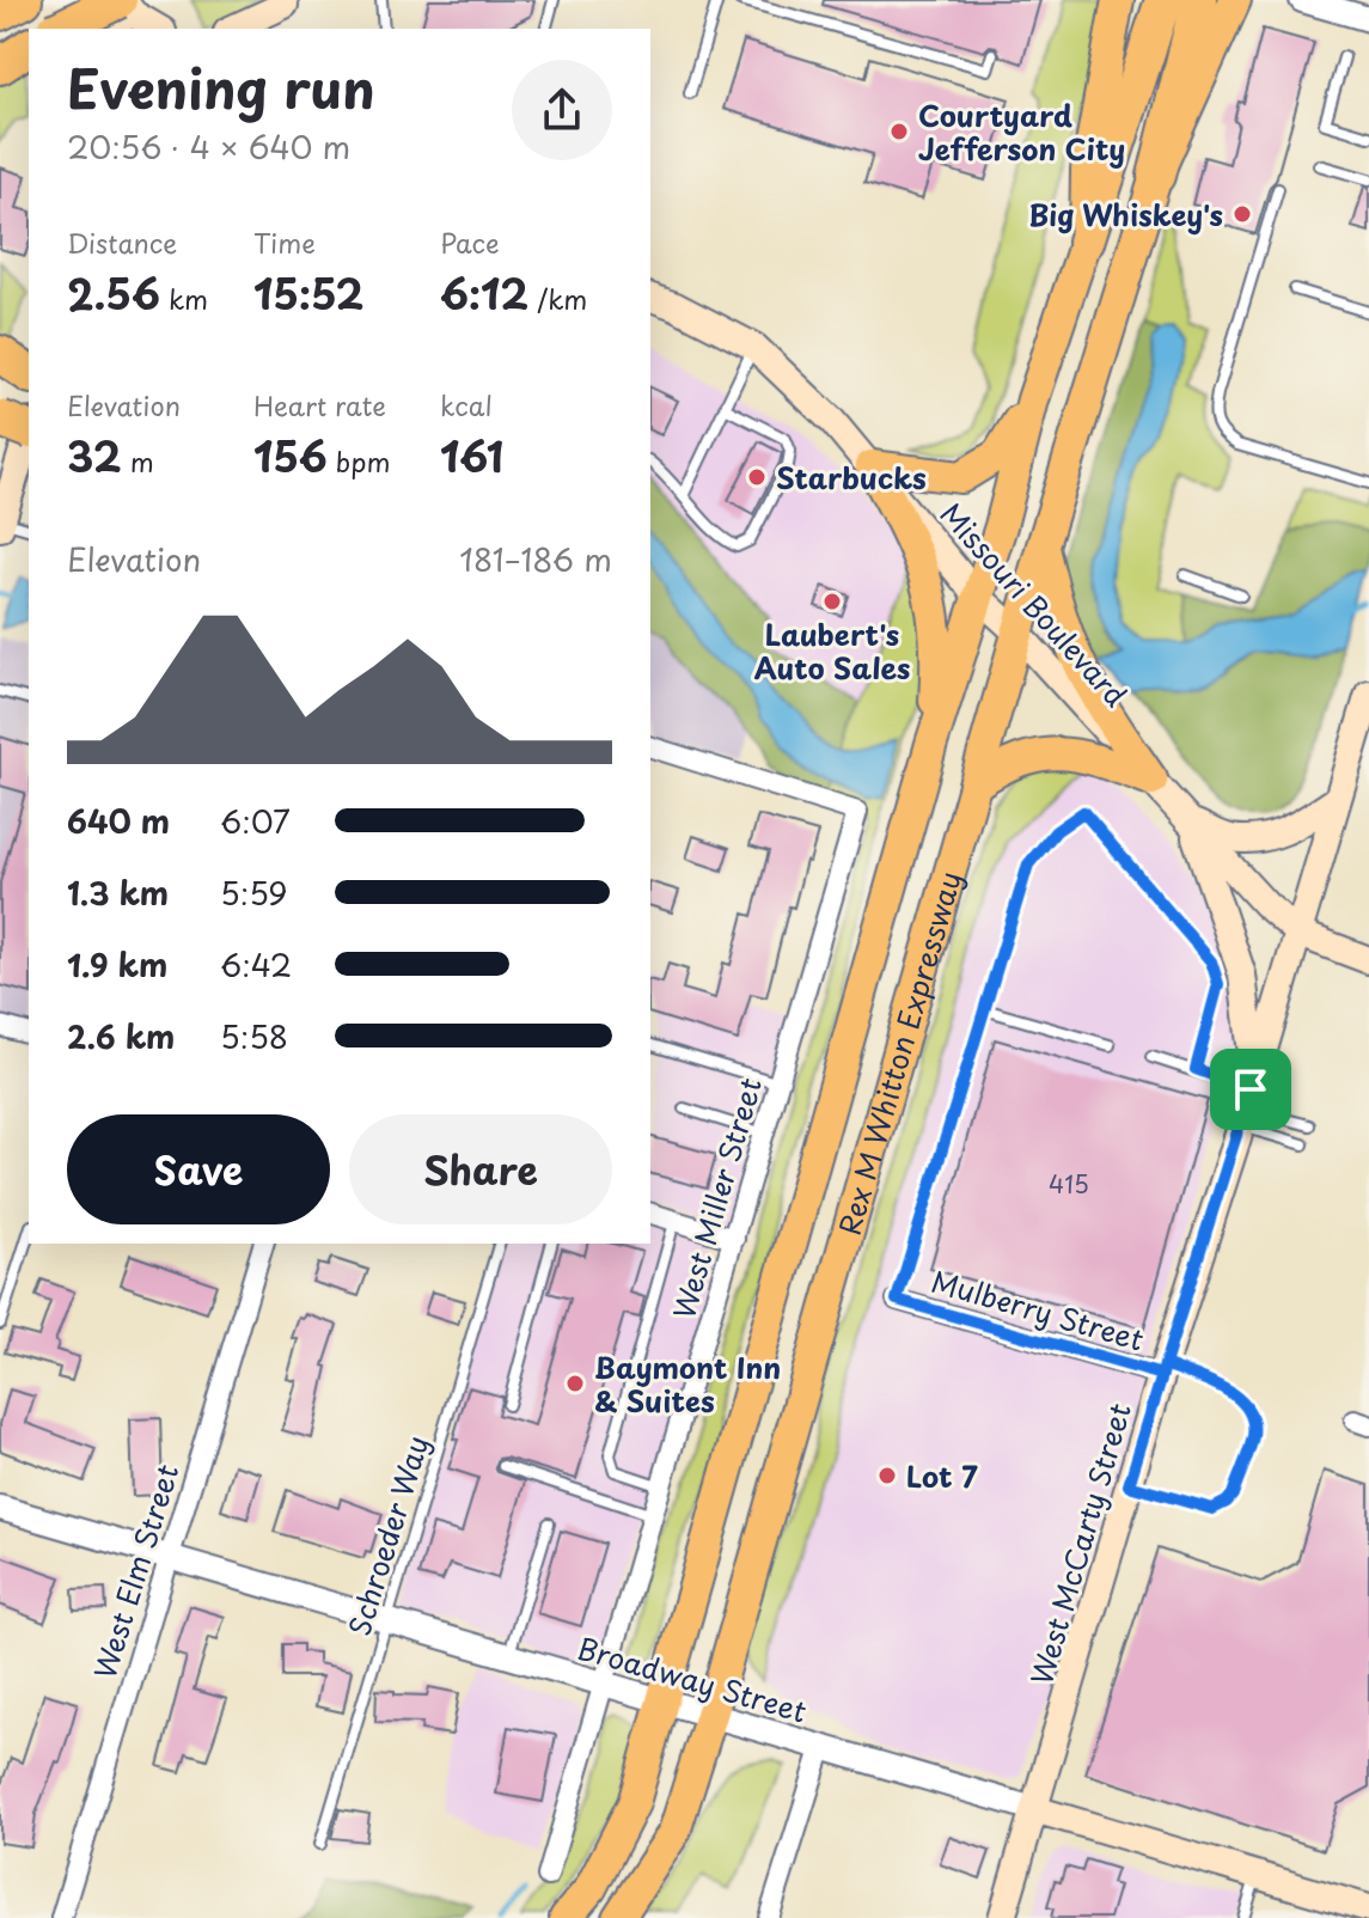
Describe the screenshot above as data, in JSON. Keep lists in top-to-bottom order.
{
  "streets": {
    "highway": ["Rex M Whitton Expressway"],
    "main road": ["Missouri Boulevard", "West McCarty Street", "Broadway Street"],
    "street": ["West Miller Street", "Mulberry Street", "West Elm Street"],
    "lane": ["Schroeder Way"]
  },
  "crossings": [
    ["Missouri Boulevard", "Rex M Whitton Expressway"],
    ["Missouri Boulevard", "West McCarty Street"],
    ["Rex M Whitton Expressway", "Broadway Street"],
    ["West Miller Street", "Broadway Street"],
    ["Mulberry Street", "West McCarty Street"],
    ["Schroeder Way", "Broadway Street"],
    ["West McCarty Street", "Broadway Street"],
    ["West Elm Street", "Broadway Street"]
  ],
  "places": [
    "Courtyard Jefferson City",
    "Big Whiskey's",
    "Starbucks",
    "Laubert's Auto Sales",
    "Baymont Inn & Suites",
    "Lot 7"
  ],
  "house_numbers": ["415"],
  "page": {
    "heading": ["Evening run", "20:56 · 4 × 640 m"],
    "stats": [
      ["Distance", "2.56 km"],
      ["Time", "15:52"],
      ["Pace", "6:12 /km"],
      ["Elevation", "32 m"],
      ["Heart rate", "156 bpm"],
      ["kcal", "161"]
    ],
    "chart": ["Elevation", "181–186 m"],
    "list": [
      {
        "name": "640 m",
        "note": "6:07"
      },
      {
        "name": "1.3 km",
        "note": "5:59"
      },
      {
        "name": "1.9 km",
        "note": "6:42"
      },
      {
        "name": "2.6 km",
        "note": "5:58"
      }
    ],
    "buttons": ["Save", "Share"]
  }
}
